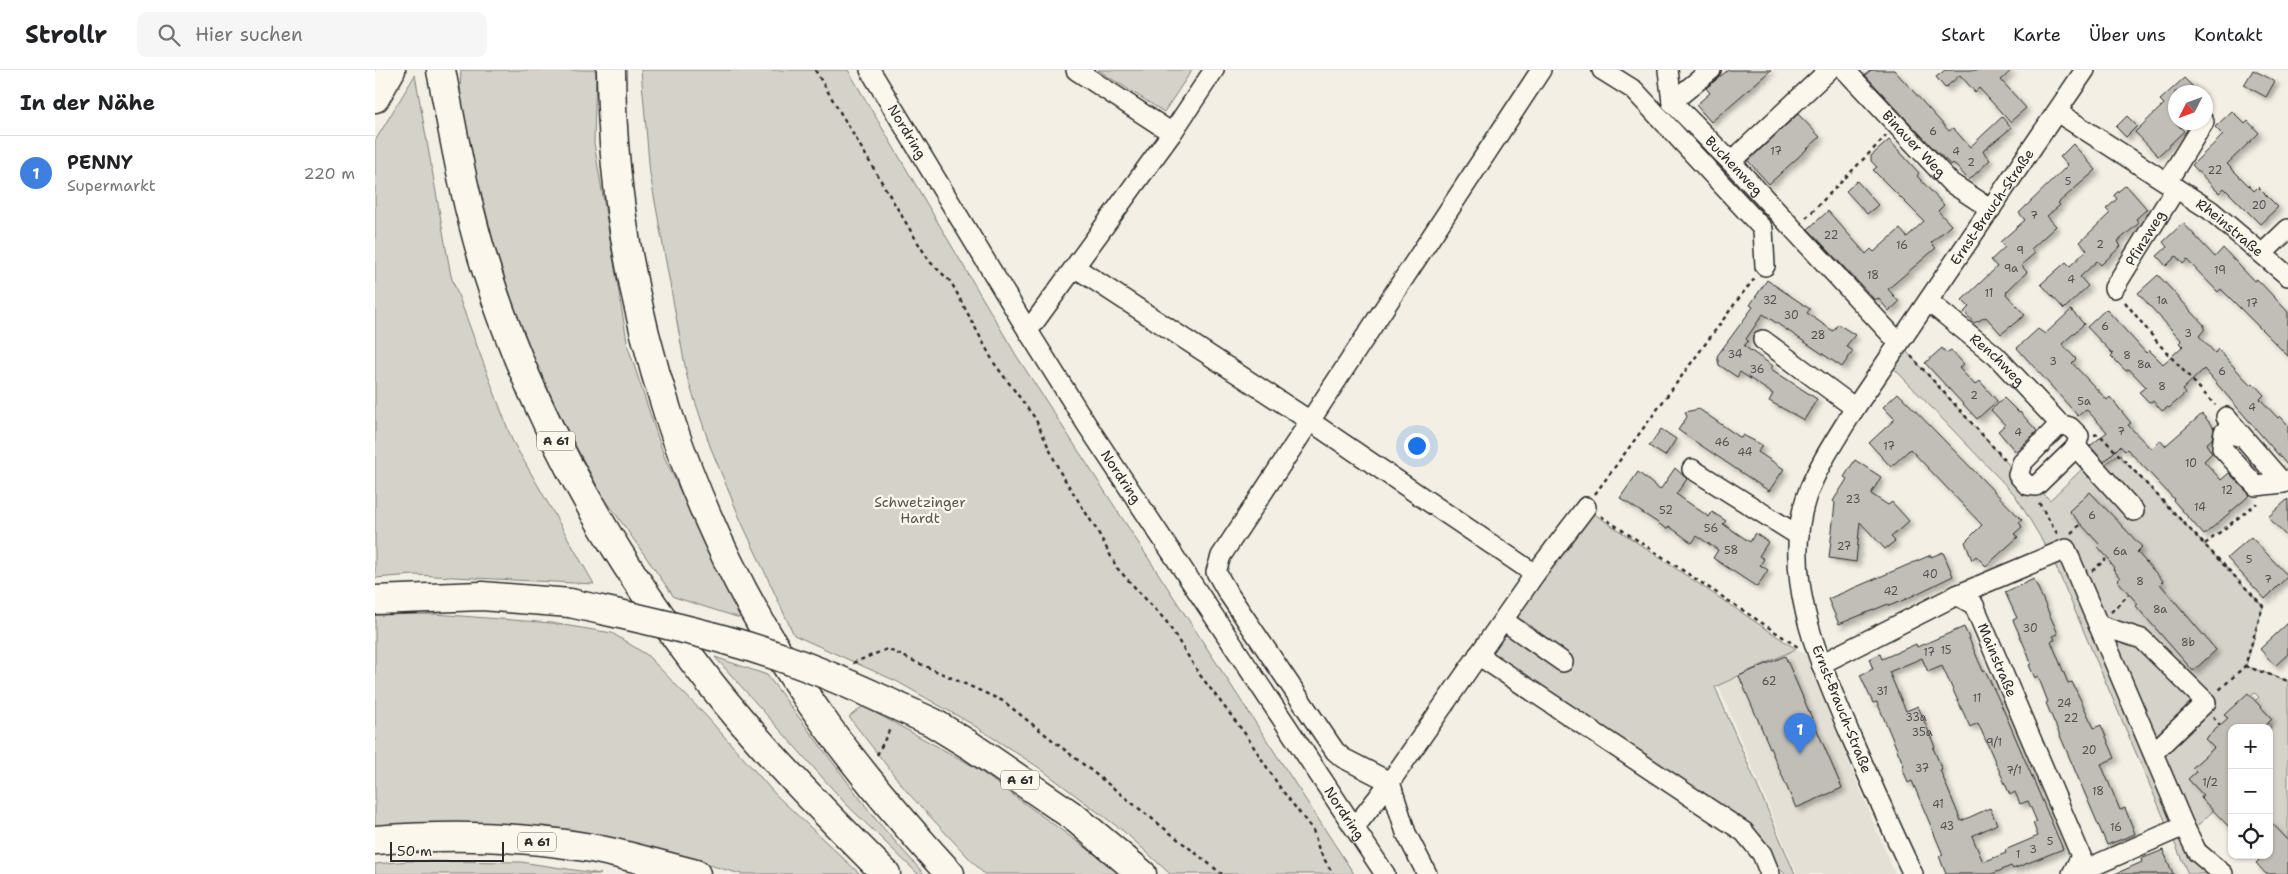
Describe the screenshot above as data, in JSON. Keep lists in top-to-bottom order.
{
  "streets": {
    "highway": ["A 61"],
    "street": [
      "Nordring",
      "Binauer Weg",
      "Buchenweg",
      "Ernst-Brauch-Straße",
      "Rheinstraße",
      "Pfinzweg",
      "Renchweg",
      "Mainstraße"
    ]
  },
  "crossings": [
    ["Binauer Weg", "Ernst-Brauch-Straße"],
    ["Ernst-Brauch-Straße", "Rheinstraße"],
    ["Ernst-Brauch-Straße", "Renchweg"],
    ["Rheinstraße", "Pfinzweg"]
  ],
  "parks": ["Schwetzinger Hardt"],
  "house_numbers": [
    "6",
    "17",
    "4",
    "2",
    "22",
    "5",
    "20",
    "7",
    "22",
    "2",
    "16",
    "9",
    "9a",
    "19",
    "18",
    "4",
    "11",
    "32",
    "1a",
    "17",
    "30",
    "6",
    "3",
    "28",
    "34",
    "8",
    "3",
    "8a",
    "36",
    "6",
    "8",
    "2",
    "5a",
    "4",
    "7",
    "4",
    "46",
    "17",
    "44",
    "10",
    "12",
    "23",
    "14",
    "52",
    "6",
    "56",
    "27",
    "58",
    "6a",
    "5",
    "40",
    "7",
    "8",
    "42",
    "8a",
    "30",
    "8b",
    "15",
    "17",
    "62",
    "31",
    "11",
    "24",
    "33a",
    "22",
    "35a",
    "9/1",
    "20",
    "37",
    "7/1",
    "1/2",
    "18",
    "41",
    "43",
    "16",
    "5",
    "3",
    "1"
  ],
  "scale_bar": "50 m",
  "north": "bottom left",
  "page": {
    "header": "Strollr",
    "search": "Hier suchen",
    "nav": [
      "Start",
      "Karte",
      "Über uns",
      "Kontakt"
    ],
    "heading": "In der Nähe",
    "list": [
      {
        "mark": "1",
        "name": "PENNY",
        "note": "Supermarkt",
        "value": "220 m"
      }
    ],
    "pins": "1",
    "map_buttons": ["+", "−"],
    "scale": "50 m"
  }
}
